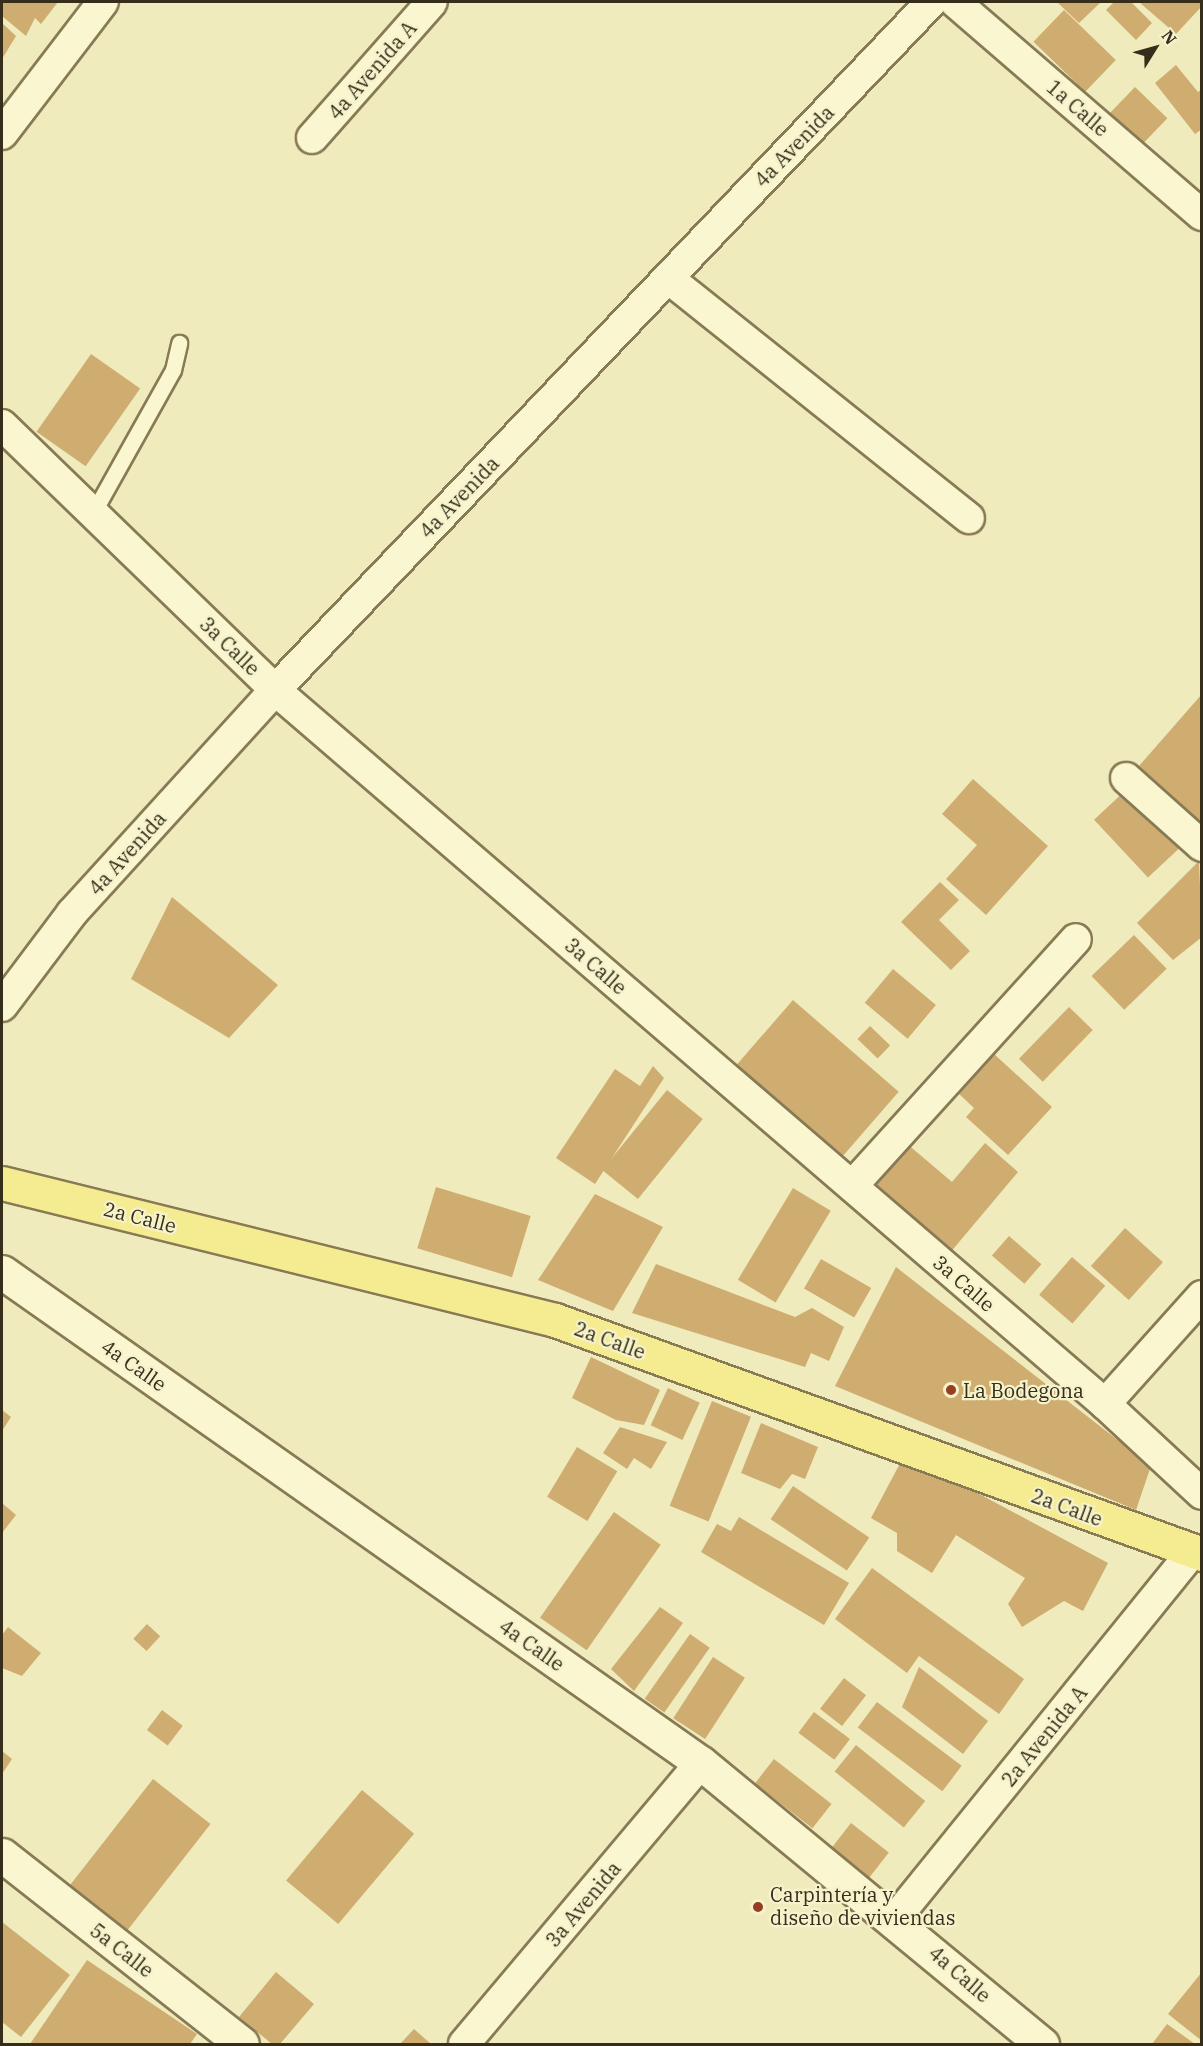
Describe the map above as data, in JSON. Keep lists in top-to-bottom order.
{
  "streets": {
    "main road": ["2a Calle"],
    "street": [
      "4a Avenida A",
      "1a Calle",
      "4a Avenida",
      "3a Calle",
      "4a Calle",
      "2a Avenida A",
      "3a Avenida",
      "5a Calle"
    ]
  },
  "crossings": [
    ["4a Avenida", "3a Calle"],
    ["2a Calle", "2a Avenida A"],
    ["4a Calle", "2a Avenida A"],
    ["4a Calle", "3a Avenida"]
  ],
  "places": ["La Bodegona", "Carpintería y diseño de viviendas"],
  "north": "top right"
}
